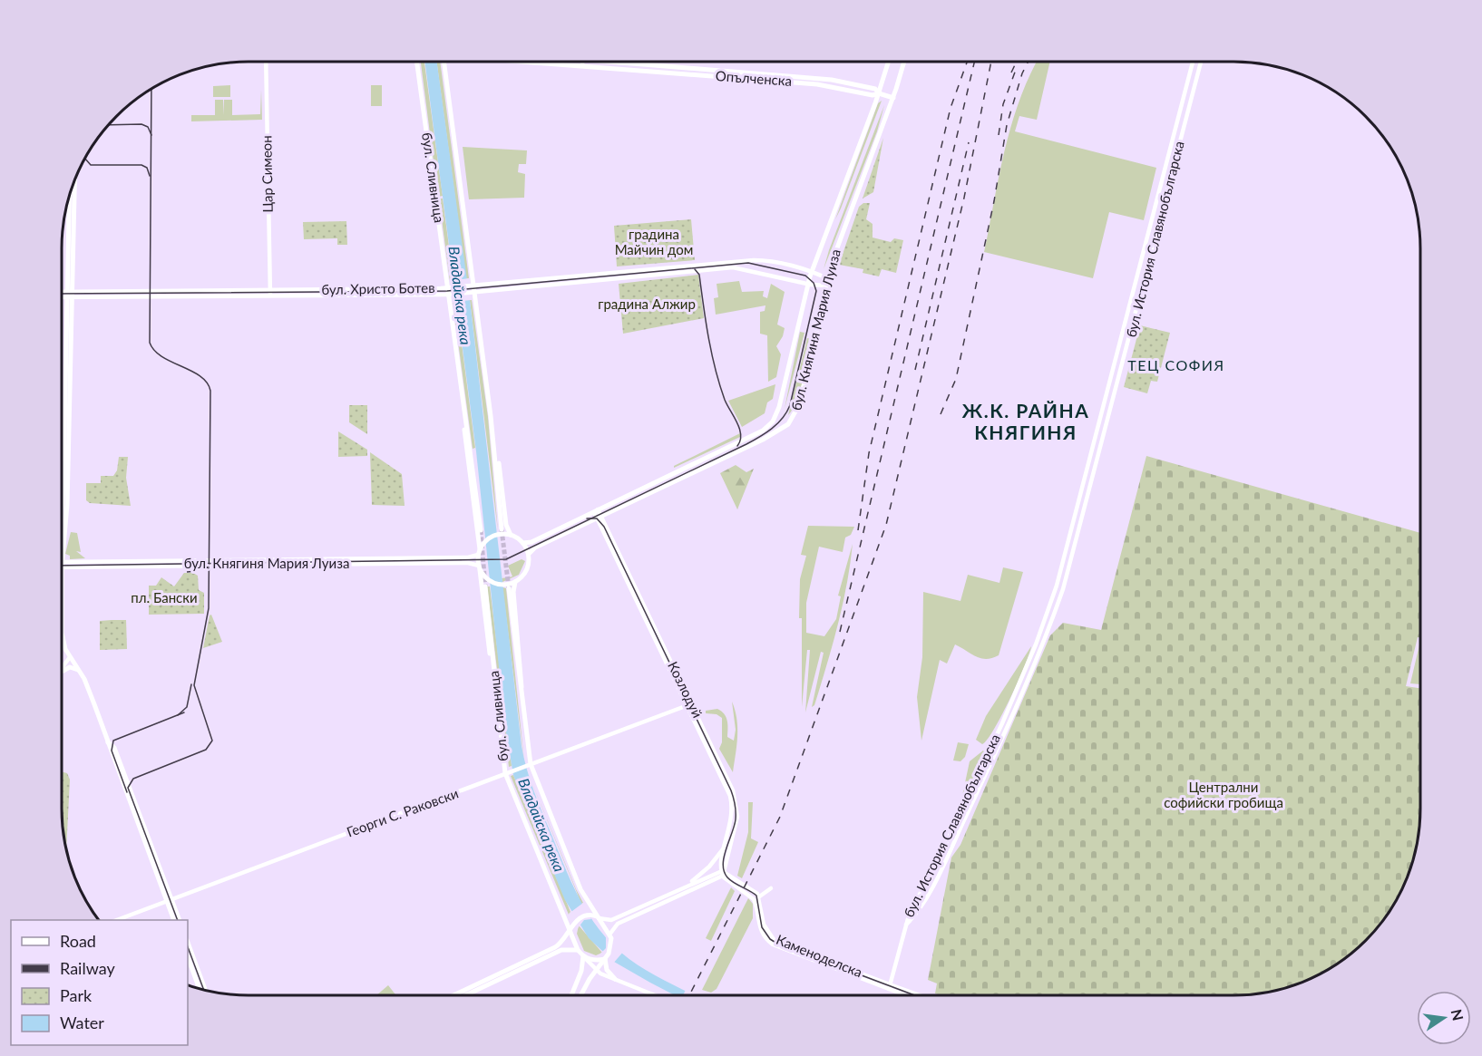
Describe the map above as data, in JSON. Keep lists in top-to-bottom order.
{
  "streets": {
    "main road": [
      "Опълченска",
      "Цар Симеон",
      "бул. Сливница",
      "бул. История Славянобългарска",
      "бул. Христо Ботев",
      "бул. Княгиня Мария Луиза",
      "Козлодуй",
      "Георги С. Раковски",
      "Каменоделска"
    ]
  },
  "crossings": [
    ["Опълченска", "бул. Княгиня Мария Луиза"],
    ["Цар Симеон", "бул. Христо Ботев"],
    ["бул. Сливница", "бул. Христо Ботев"],
    ["бул. Сливница", "бул. Княгиня Мария Луиза"],
    ["бул. Сливница", "Георги С. Раковски"],
    ["бул. Христо Ботев", "бул. Княгиня Мария Луиза"],
    ["бул. Княгиня Мария Луиза", "Козлодуй"],
    ["Козлодуй", "Георги С. Раковски"]
  ],
  "districts": ["ТЕЦ СОФИЯ", "Ж.К. РАЙНА КНЯГИНЯ"],
  "water": ["Владайска река"],
  "parks": [
    "градина Майчин дом",
    "градина Алжир",
    "пл. Бански",
    "Централни софийски гробища"
  ],
  "legend": [
    "Road",
    "Railway",
    "Park",
    "Water"
  ],
  "north": "right"
}
